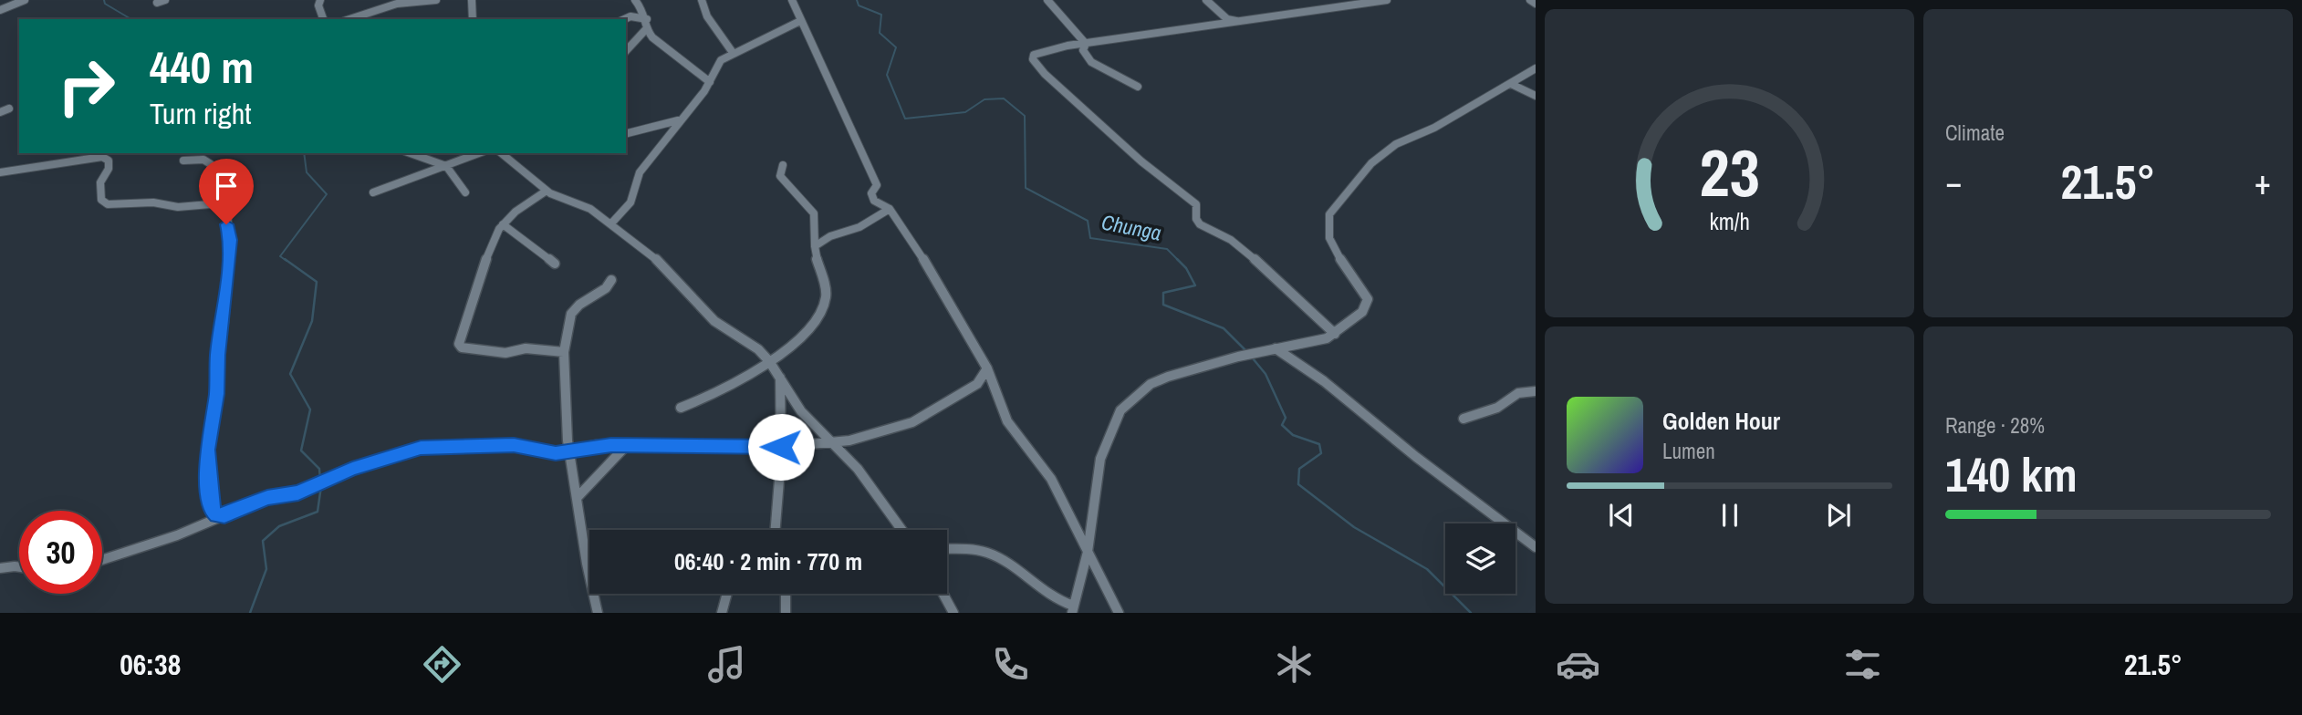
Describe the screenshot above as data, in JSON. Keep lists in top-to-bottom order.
{
  "water": ["Chunga"],
  "page": {
    "tile": [
      "Climate",
      ["Range · 28%", "140 km"]
    ],
    "turn": ["440 m", "Turn right"],
    "heat": ["−", "21.5°", "+"],
    "song": ["Golden Hour", "Lumen"],
    "limit": "30",
    "trip": "06:40 · 2 min · 770 m",
    "tabs": ["06:38", "21.5°"],
    "gauge": ["23", "km/h"]
  }
}
